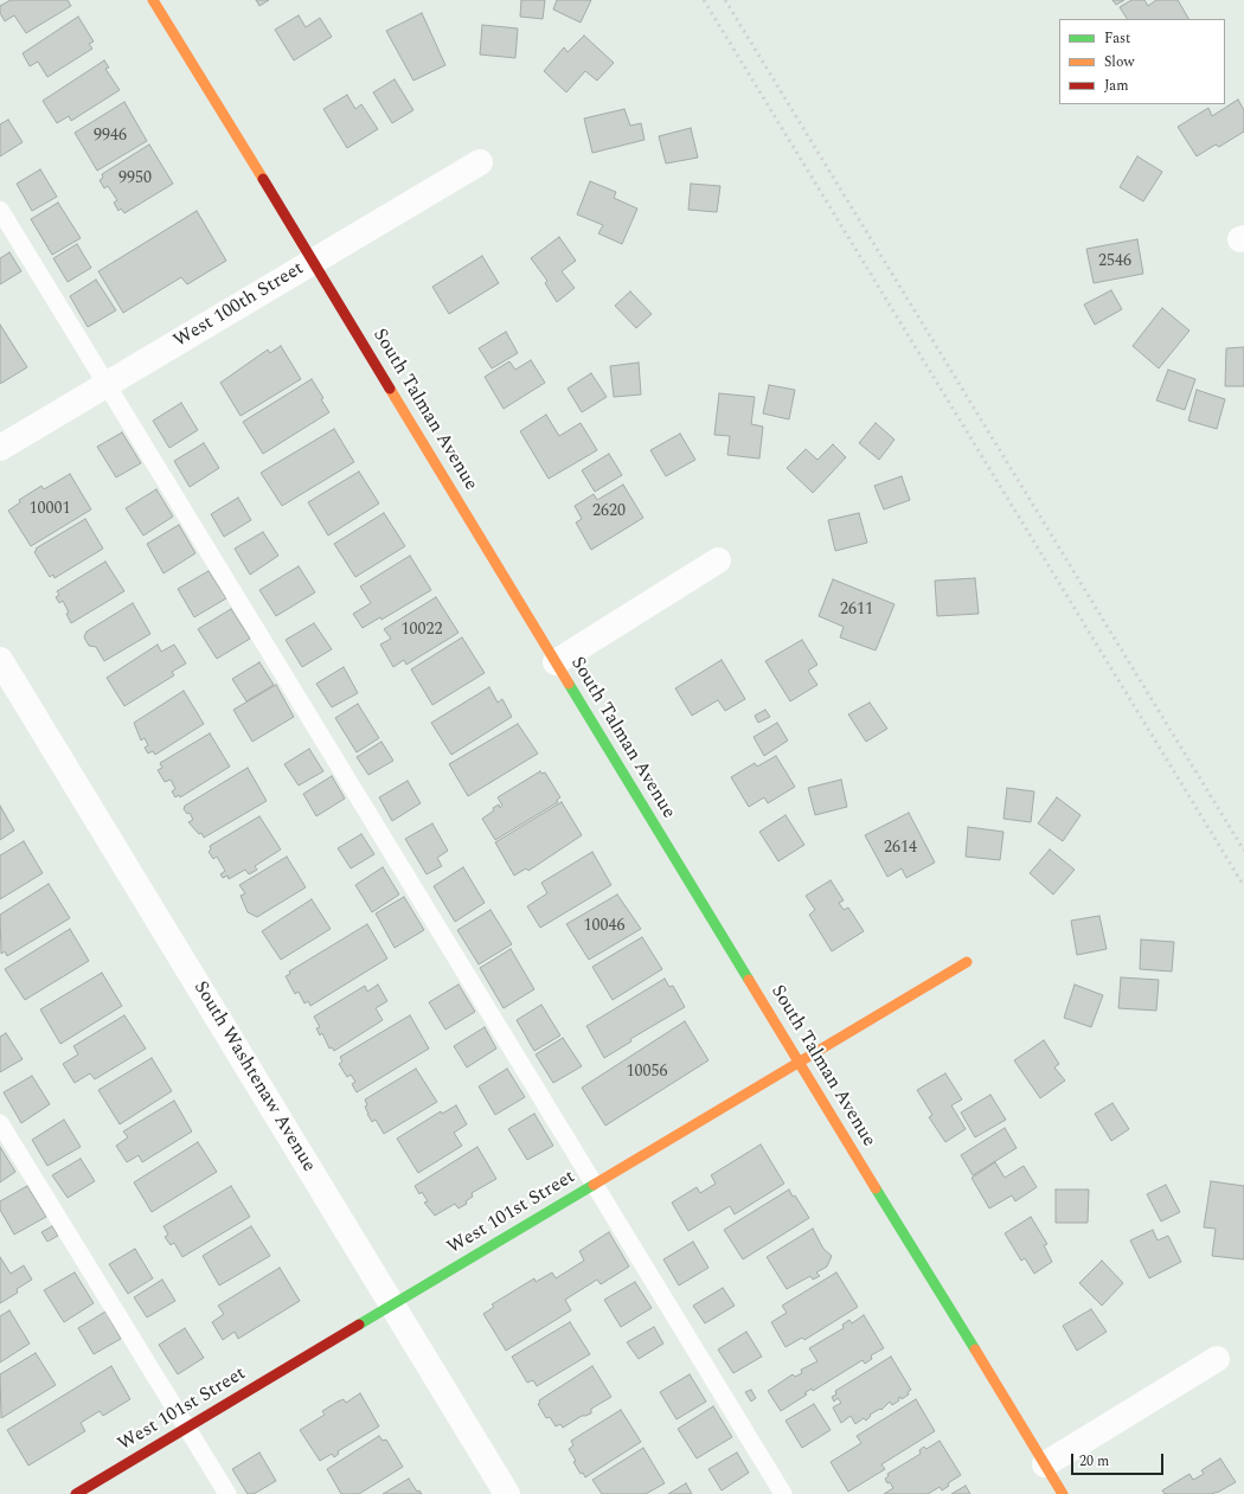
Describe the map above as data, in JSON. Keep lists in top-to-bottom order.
{
  "streets": {
    "street": [
      "West 100th Street",
      "South Talman Avenue",
      "South Washtenaw Avenue",
      "West 101st Street"
    ]
  },
  "crossings": [
    ["West 100th Street", "South Talman Avenue"],
    ["South Talman Avenue", "West 101st Street"],
    ["South Washtenaw Avenue", "West 101st Street"]
  ],
  "house_numbers": [
    "9946",
    "9950",
    "2546",
    "10001",
    "2620",
    "2611",
    "10022",
    "2614",
    "10046",
    "10056"
  ],
  "legend": ["Fast", "Slow", "Jam"],
  "scale_bar": "20 m"
}
